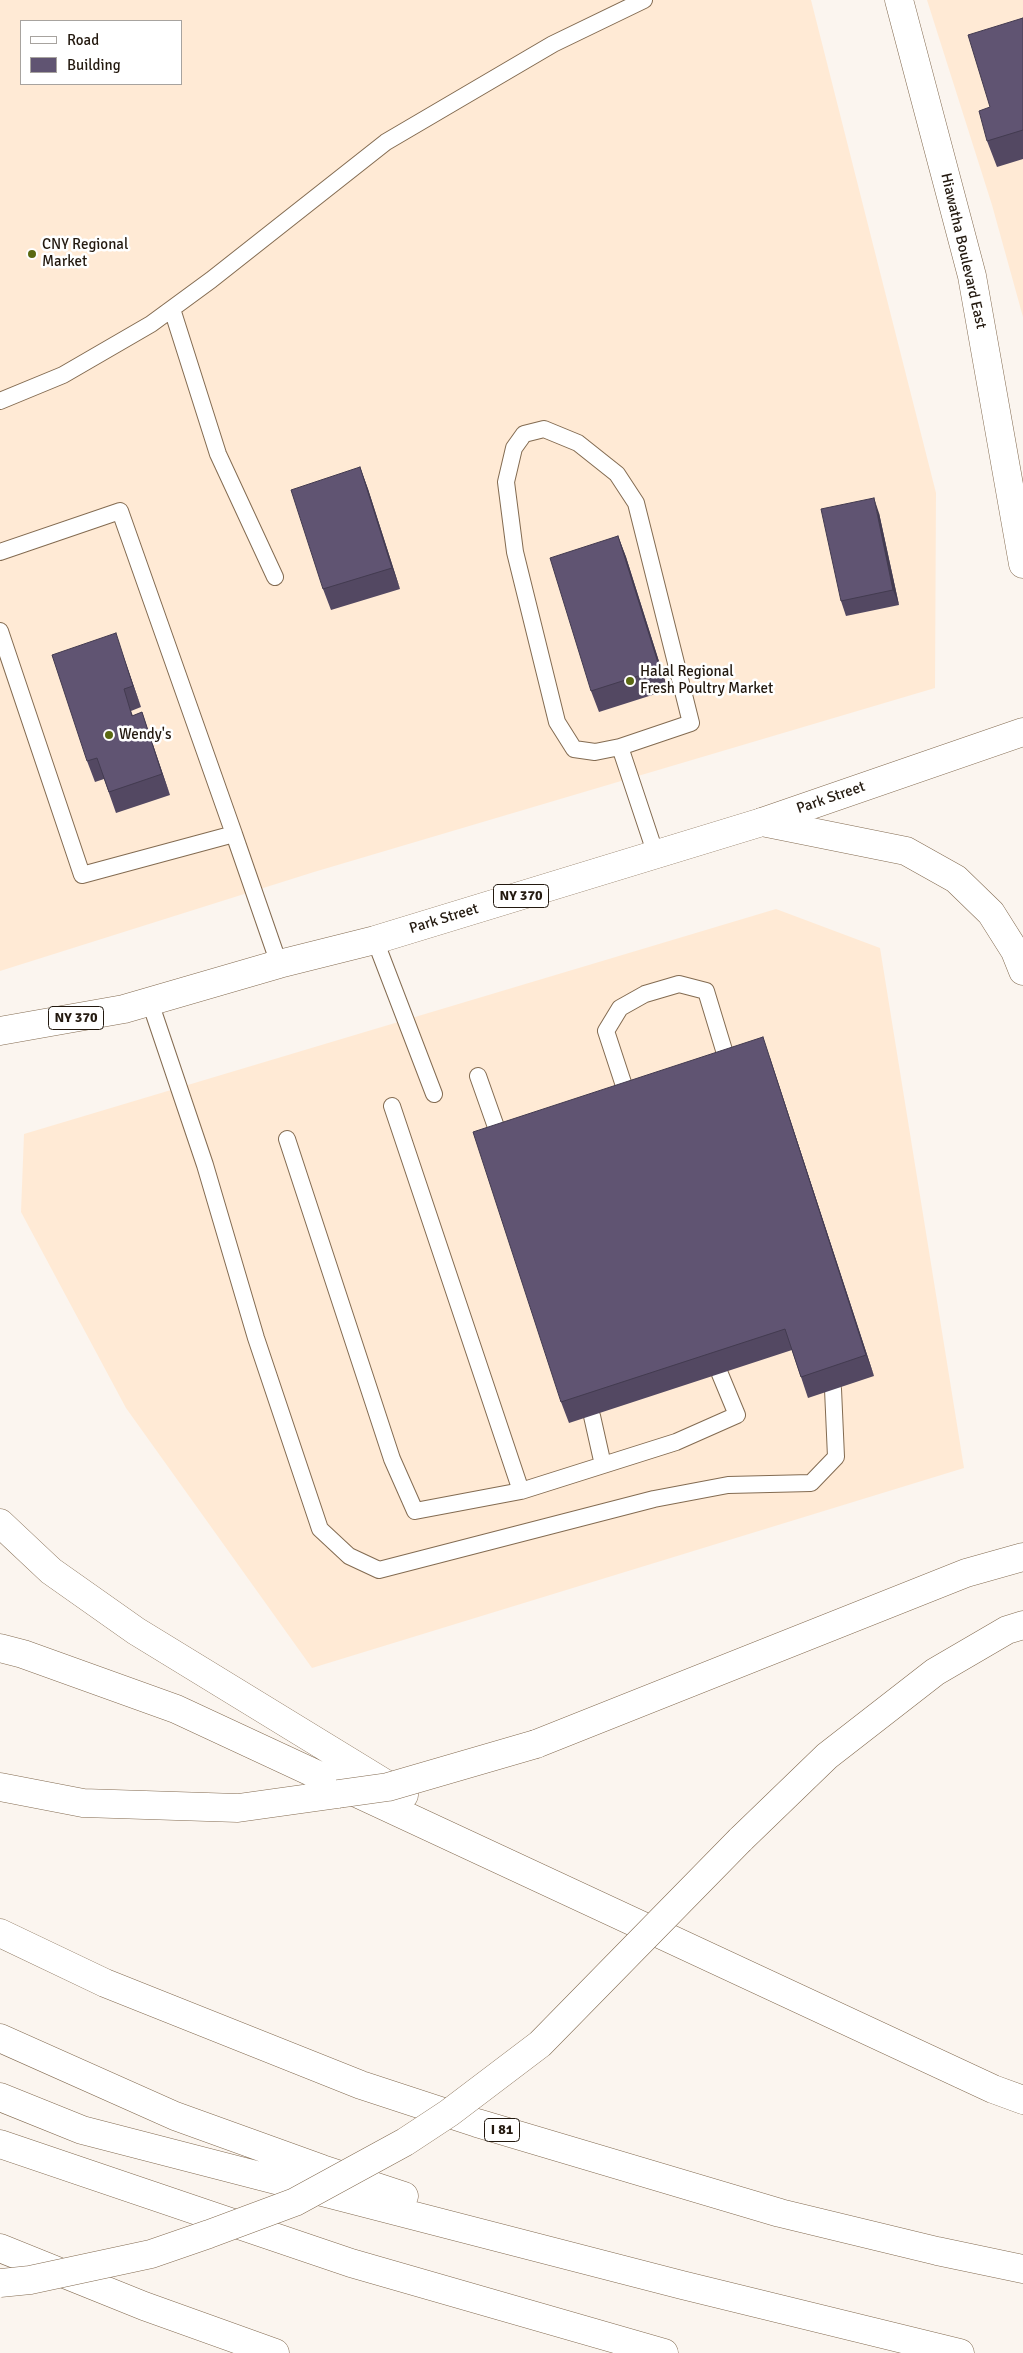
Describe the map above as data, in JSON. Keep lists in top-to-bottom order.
{
  "streets": {
    "main road": [
      "Hiawatha Boulevard East",
      "Park Street",
      "NY 370",
      "I 81"
    ]
  },
  "places": ["CNY Regional Market", "Halal Regional Fresh Poultry Market", "Wendy's"],
  "legend": ["Road", "Building"]
}
